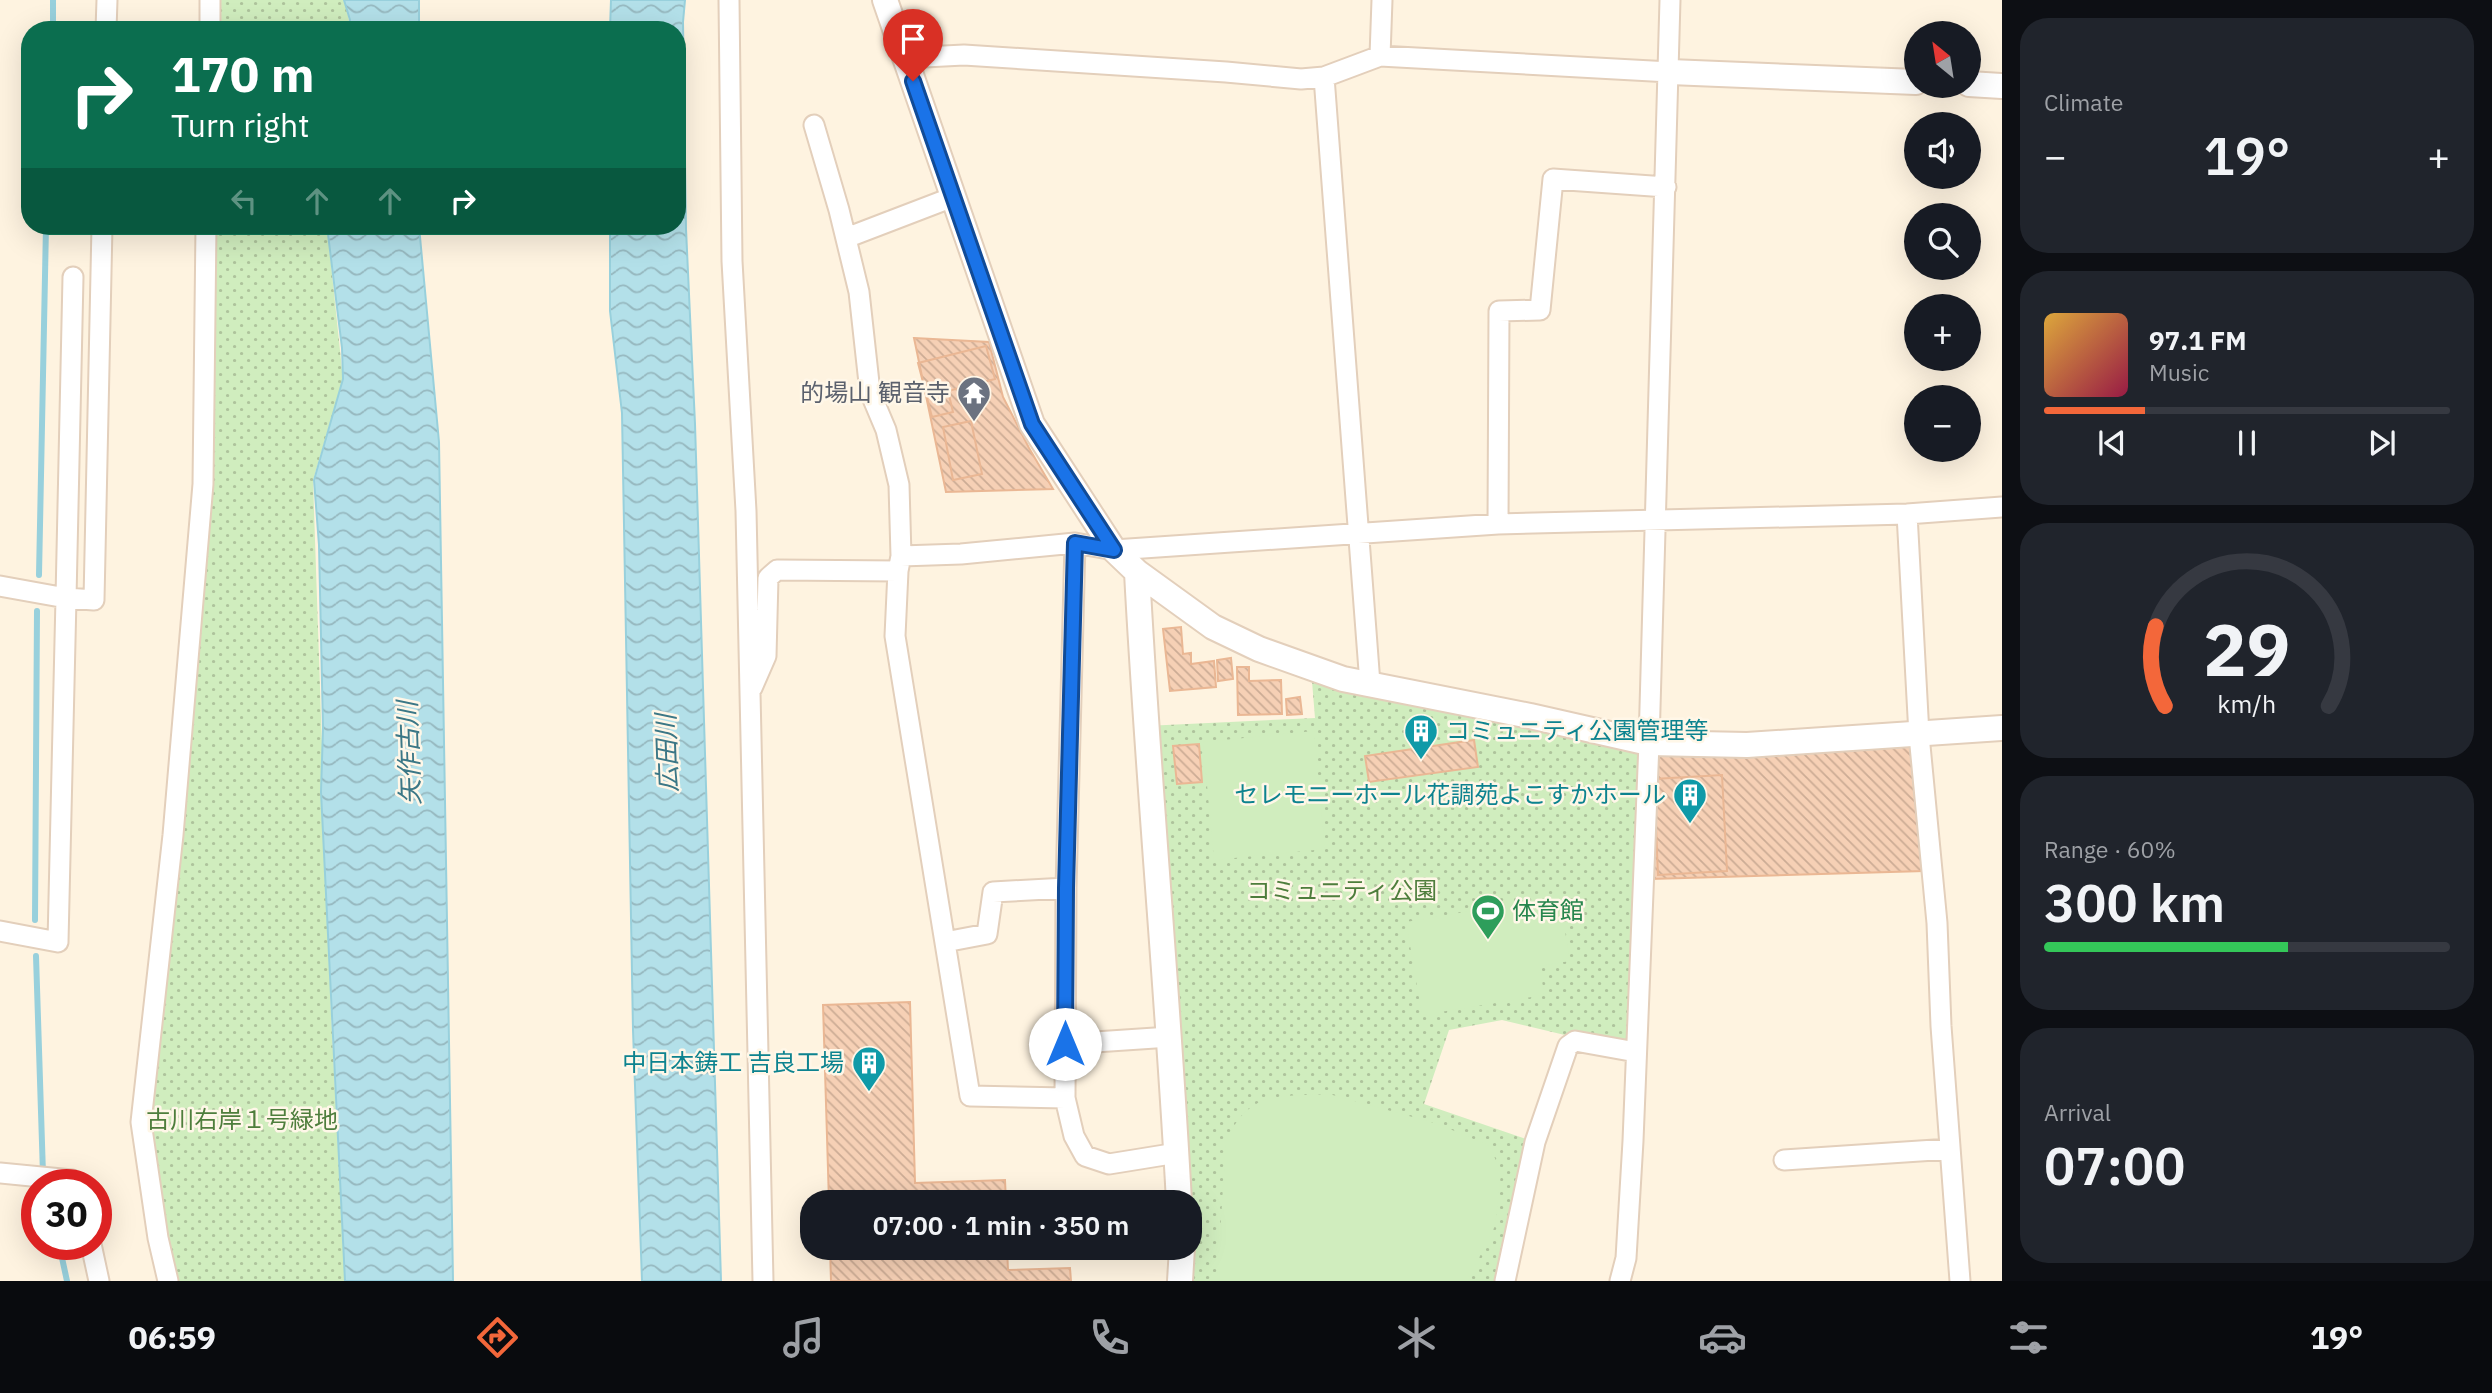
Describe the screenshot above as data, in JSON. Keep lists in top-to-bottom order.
{
  "water": ["矢作古川", "広田川"],
  "parks": ["コミュニティ公園", "古川右岸１号緑地"],
  "places": {
    "temple": ["的場山 観音寺"],
    "building": ["コミュニティ公園管理等", "セレモニーホール花調苑よこすかホール", "中日本鋳工 吉良工場"],
    "sports": ["体育館"]
  },
  "north": "top left",
  "page": {
    "tile": [
      "Climate",
      ["Range · 60%", "300 km"],
      ["Arrival", "07:00"]
    ],
    "map_buttons": ["+", "−"],
    "turn": ["170 m", "Turn right"],
    "heat": ["−", "19°", "+"],
    "song": ["97.1 FM", "Music"],
    "limit": "30",
    "trip": "07:00 · 1 min · 350 m",
    "tabs": ["06:59", "19°"],
    "gauge": ["29", "km/h"]
  }
}
